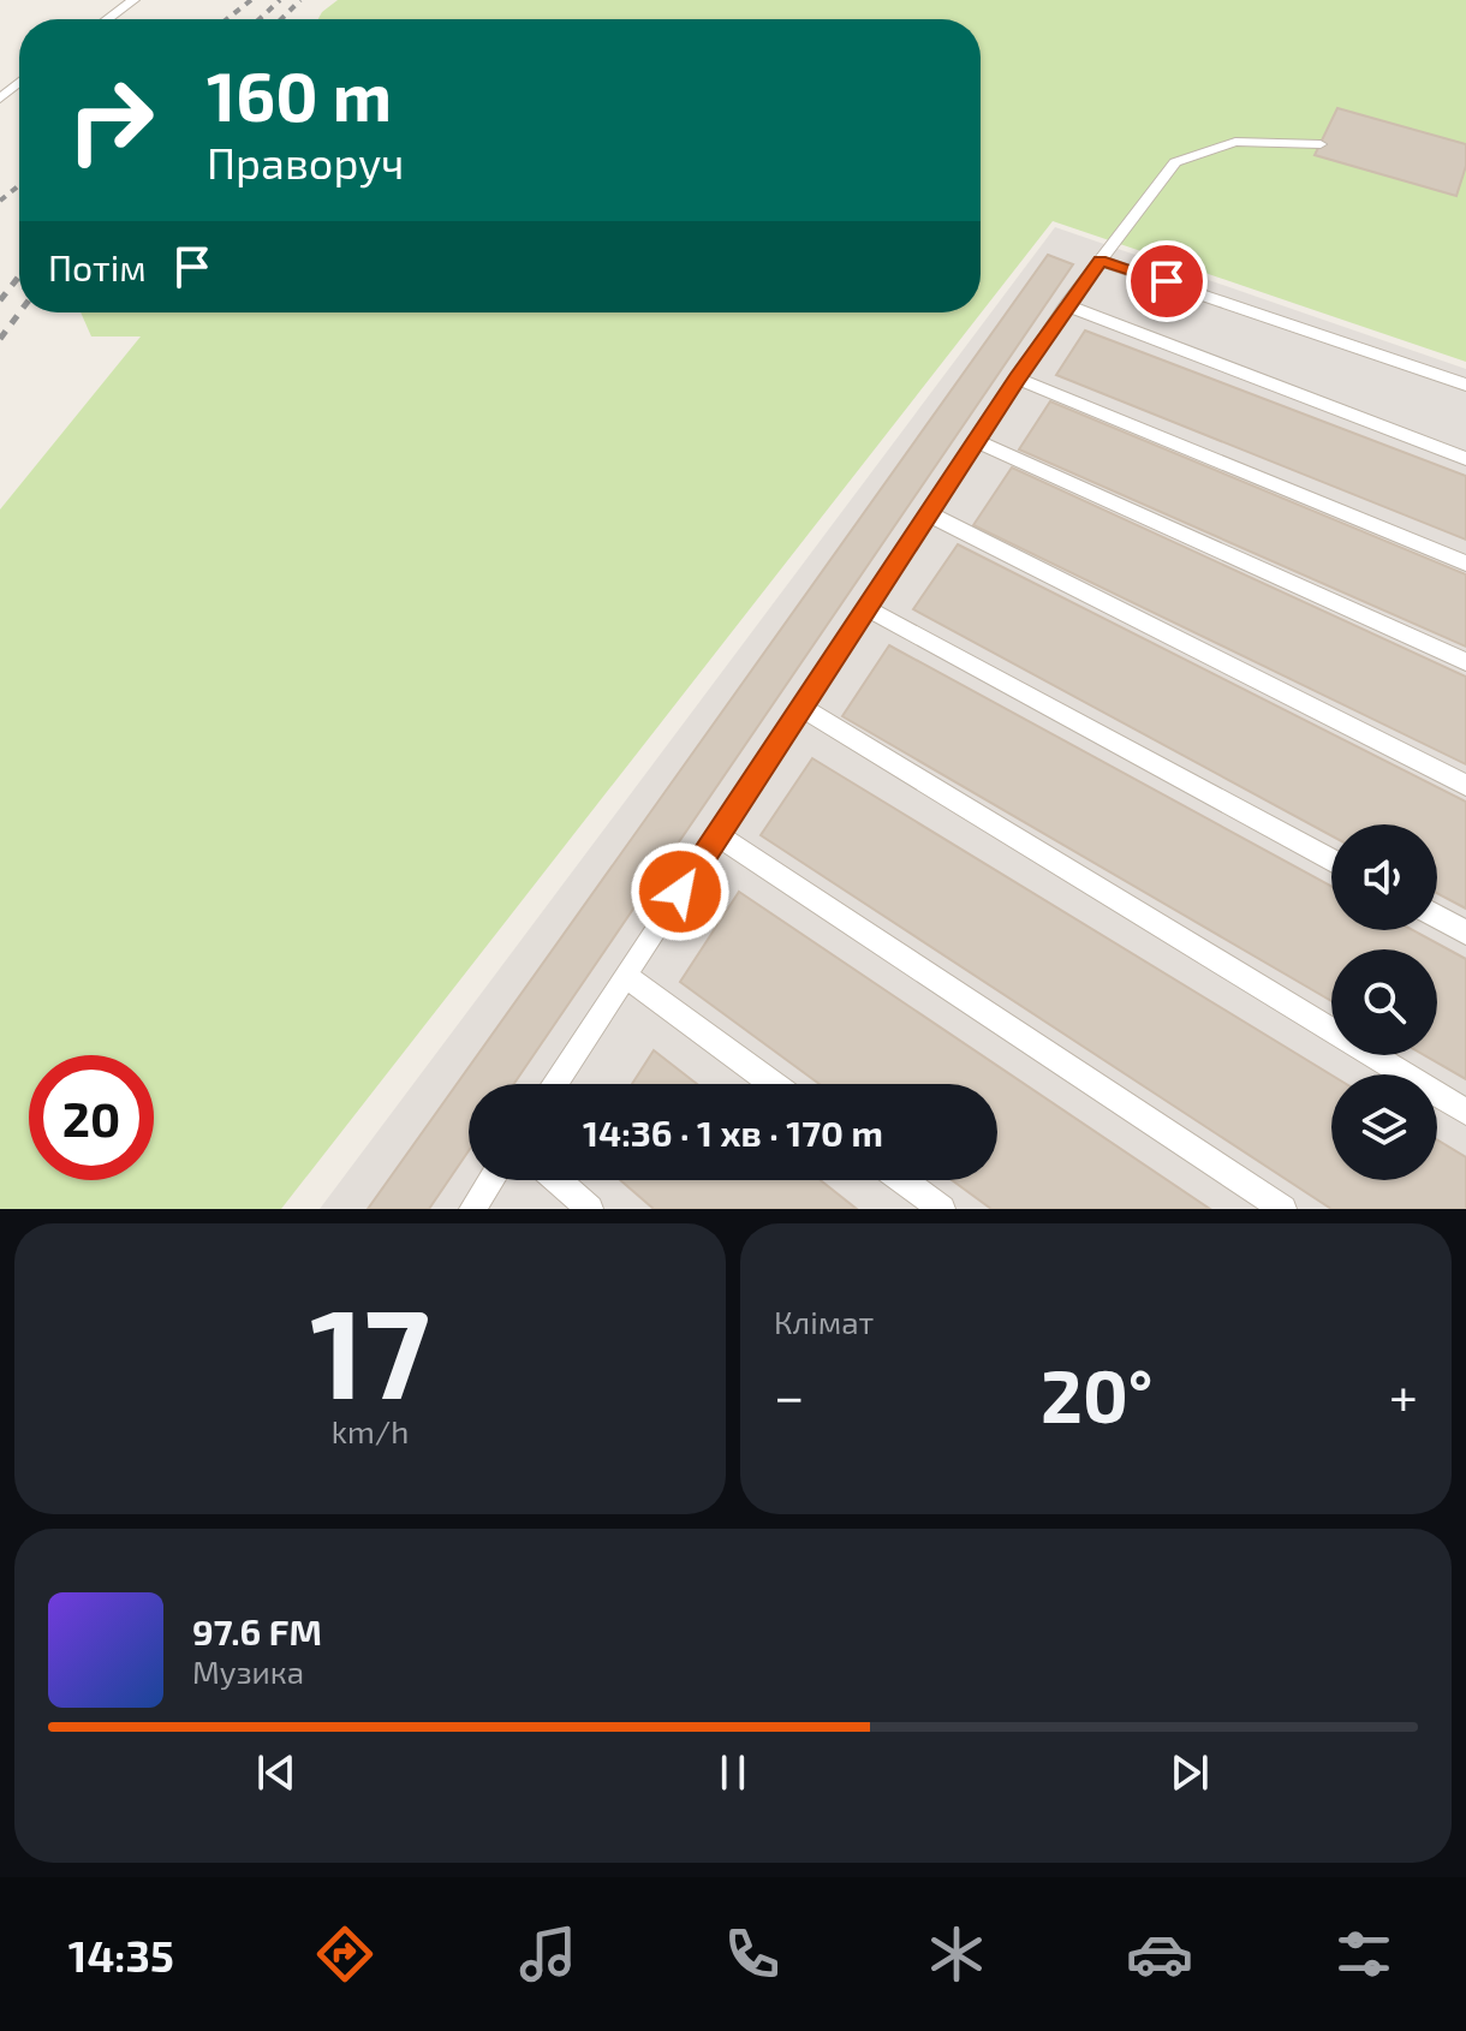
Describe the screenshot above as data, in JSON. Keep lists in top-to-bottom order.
{
  "page": {
    "turn": ["160 m", "Праворуч"],
    "then": "Потім",
    "limit": "20",
    "trip": "14:36 · 1 хв · 170 m",
    "tile": [
      ["17", "km/h"],
      "Клімат"
    ],
    "heat": ["−", "20°", "+"],
    "song": ["97.6 FM", "Музика"],
    "tabs": "14:35"
  }
}
